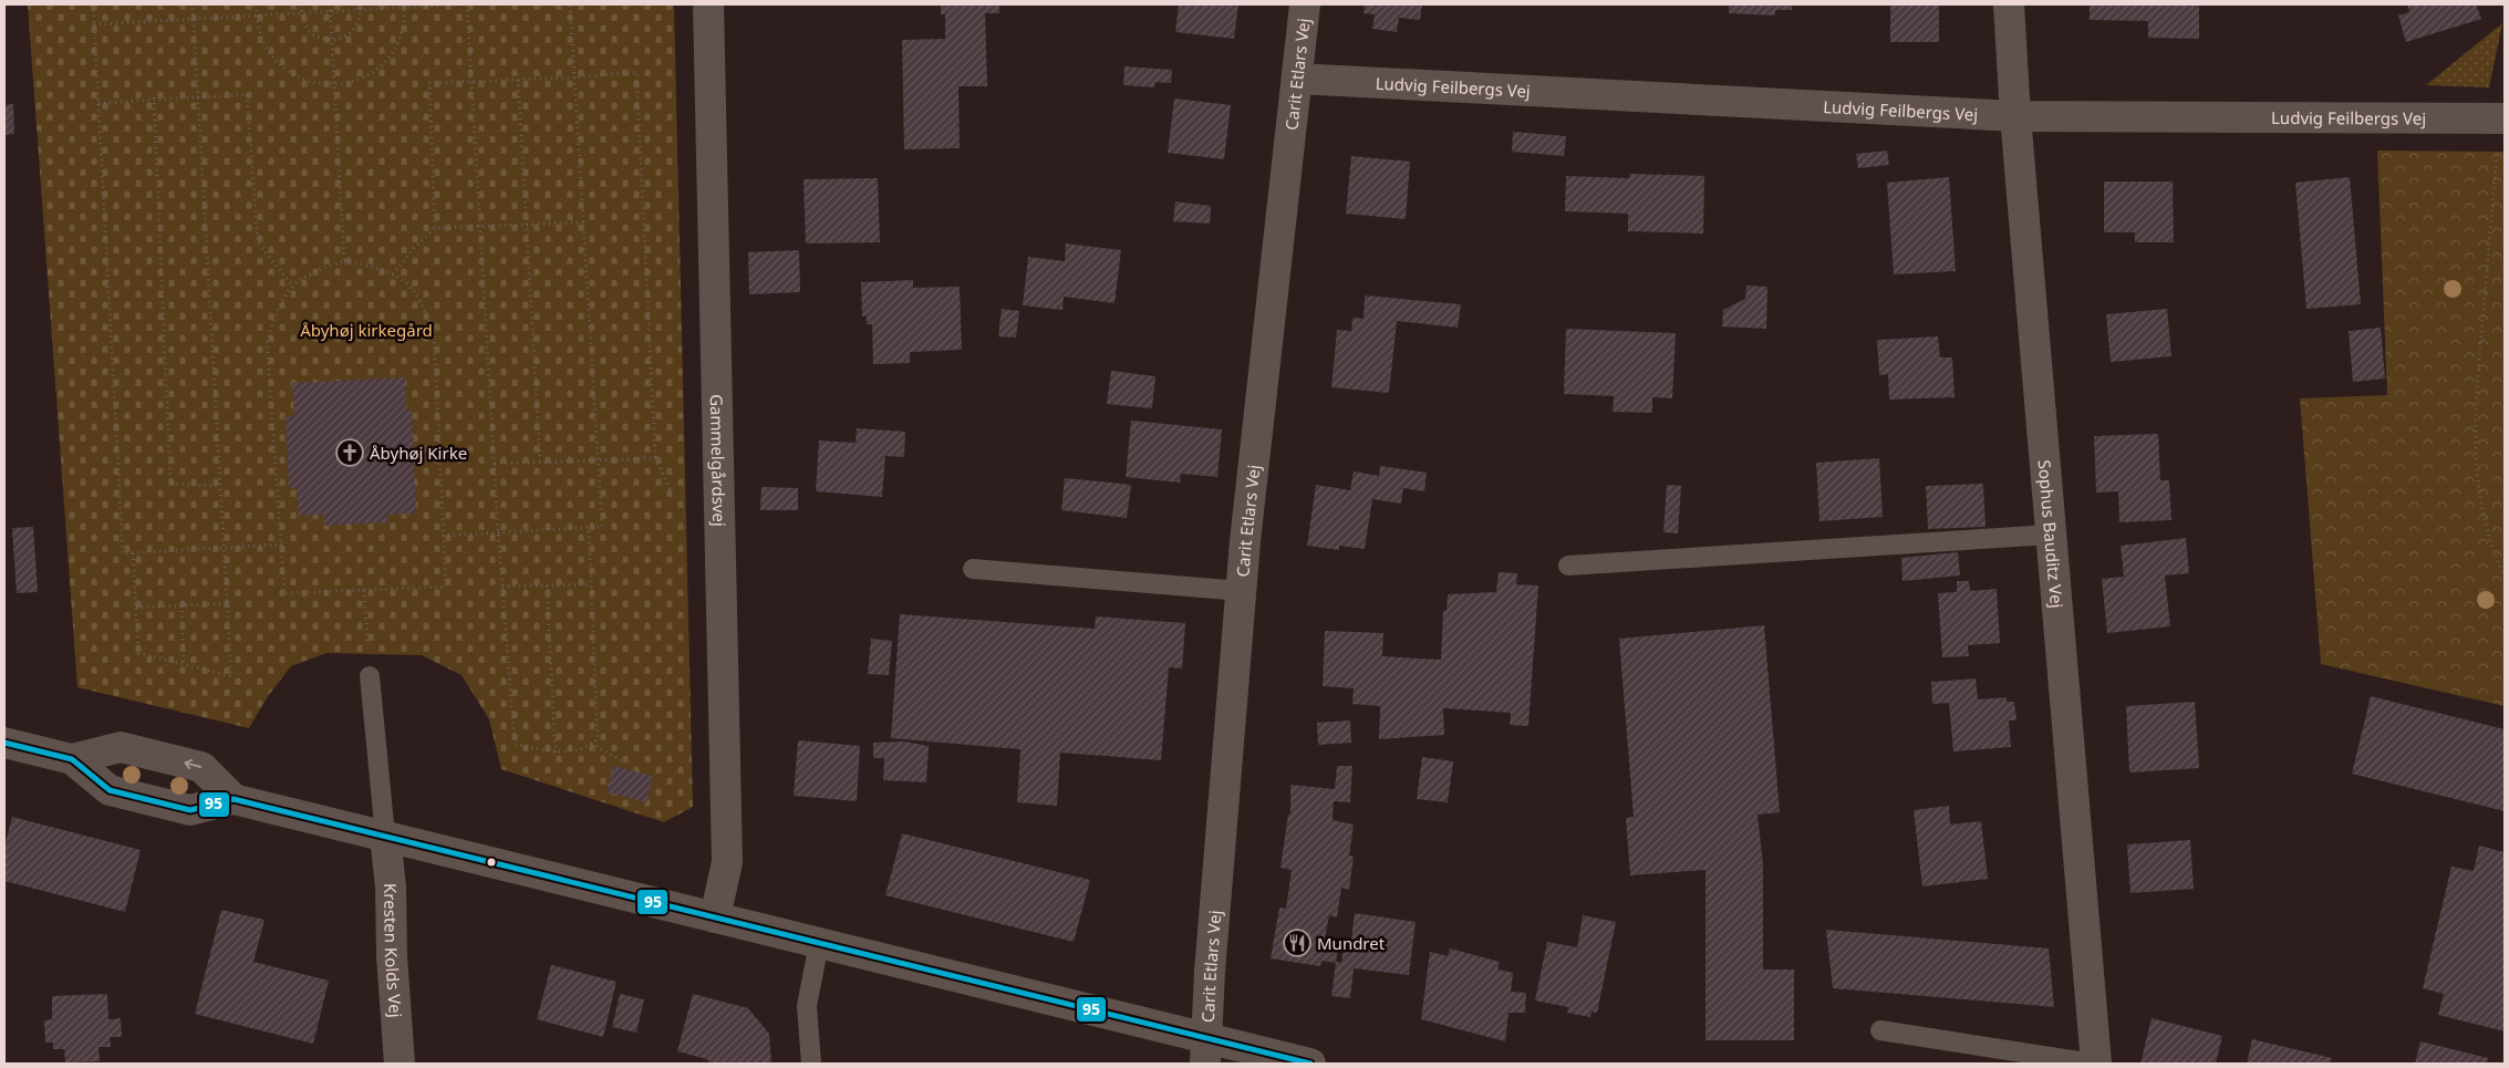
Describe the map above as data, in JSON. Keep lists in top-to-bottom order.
{
  "streets": {
    "street": [
      "Carit Etlars Vej",
      "Ludvig Feilbergs Vej",
      "Gammelgårdsvej",
      "Sophus Bauditz Vej",
      "Kresten Kolds Vej"
    ]
  },
  "crossings": [
    ["Carit Etlars Vej", "Ludvig Feilbergs Vej"],
    ["Ludvig Feilbergs Vej", "Sophus Bauditz Vej"]
  ],
  "parks": ["Åbyhøj kirkegård"],
  "places": {
    "church": ["Åbyhøj Kirke"],
    "restaurant": ["Mundret"]
  },
  "lines": ["transit line 95"]
}
